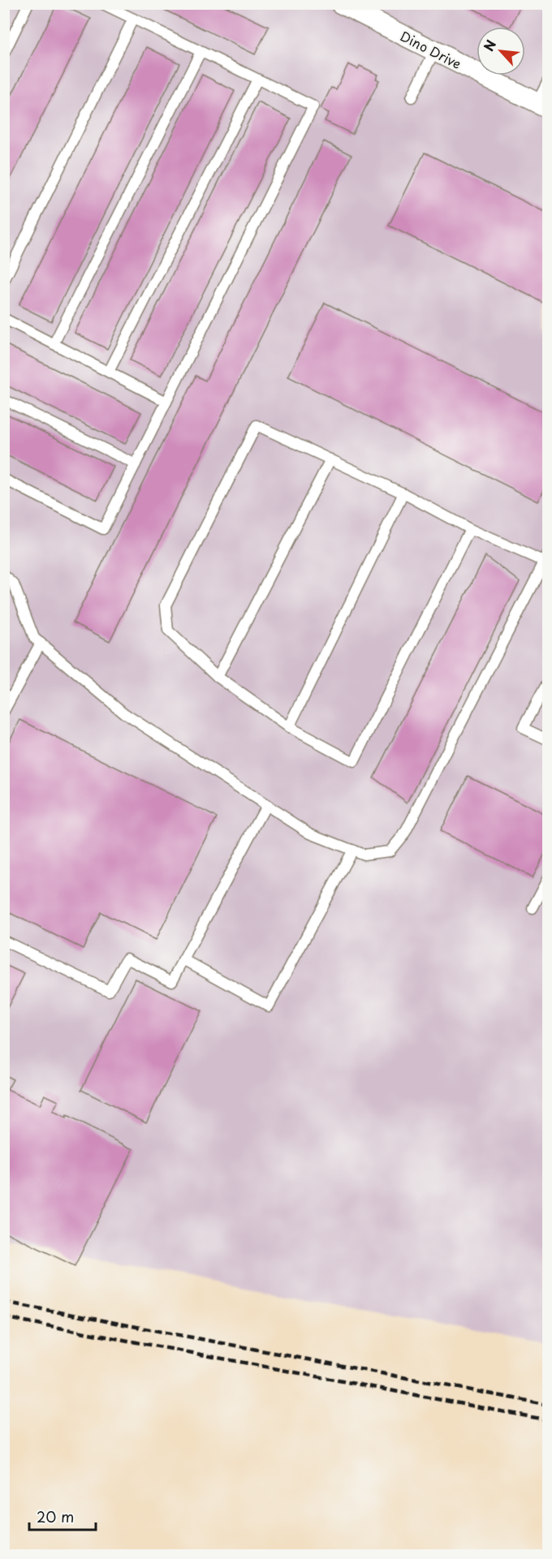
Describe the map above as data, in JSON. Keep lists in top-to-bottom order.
{
  "streets": {
    "street": ["Dino Drive"]
  },
  "scale_bar": "20 m",
  "north": "top left"
}
